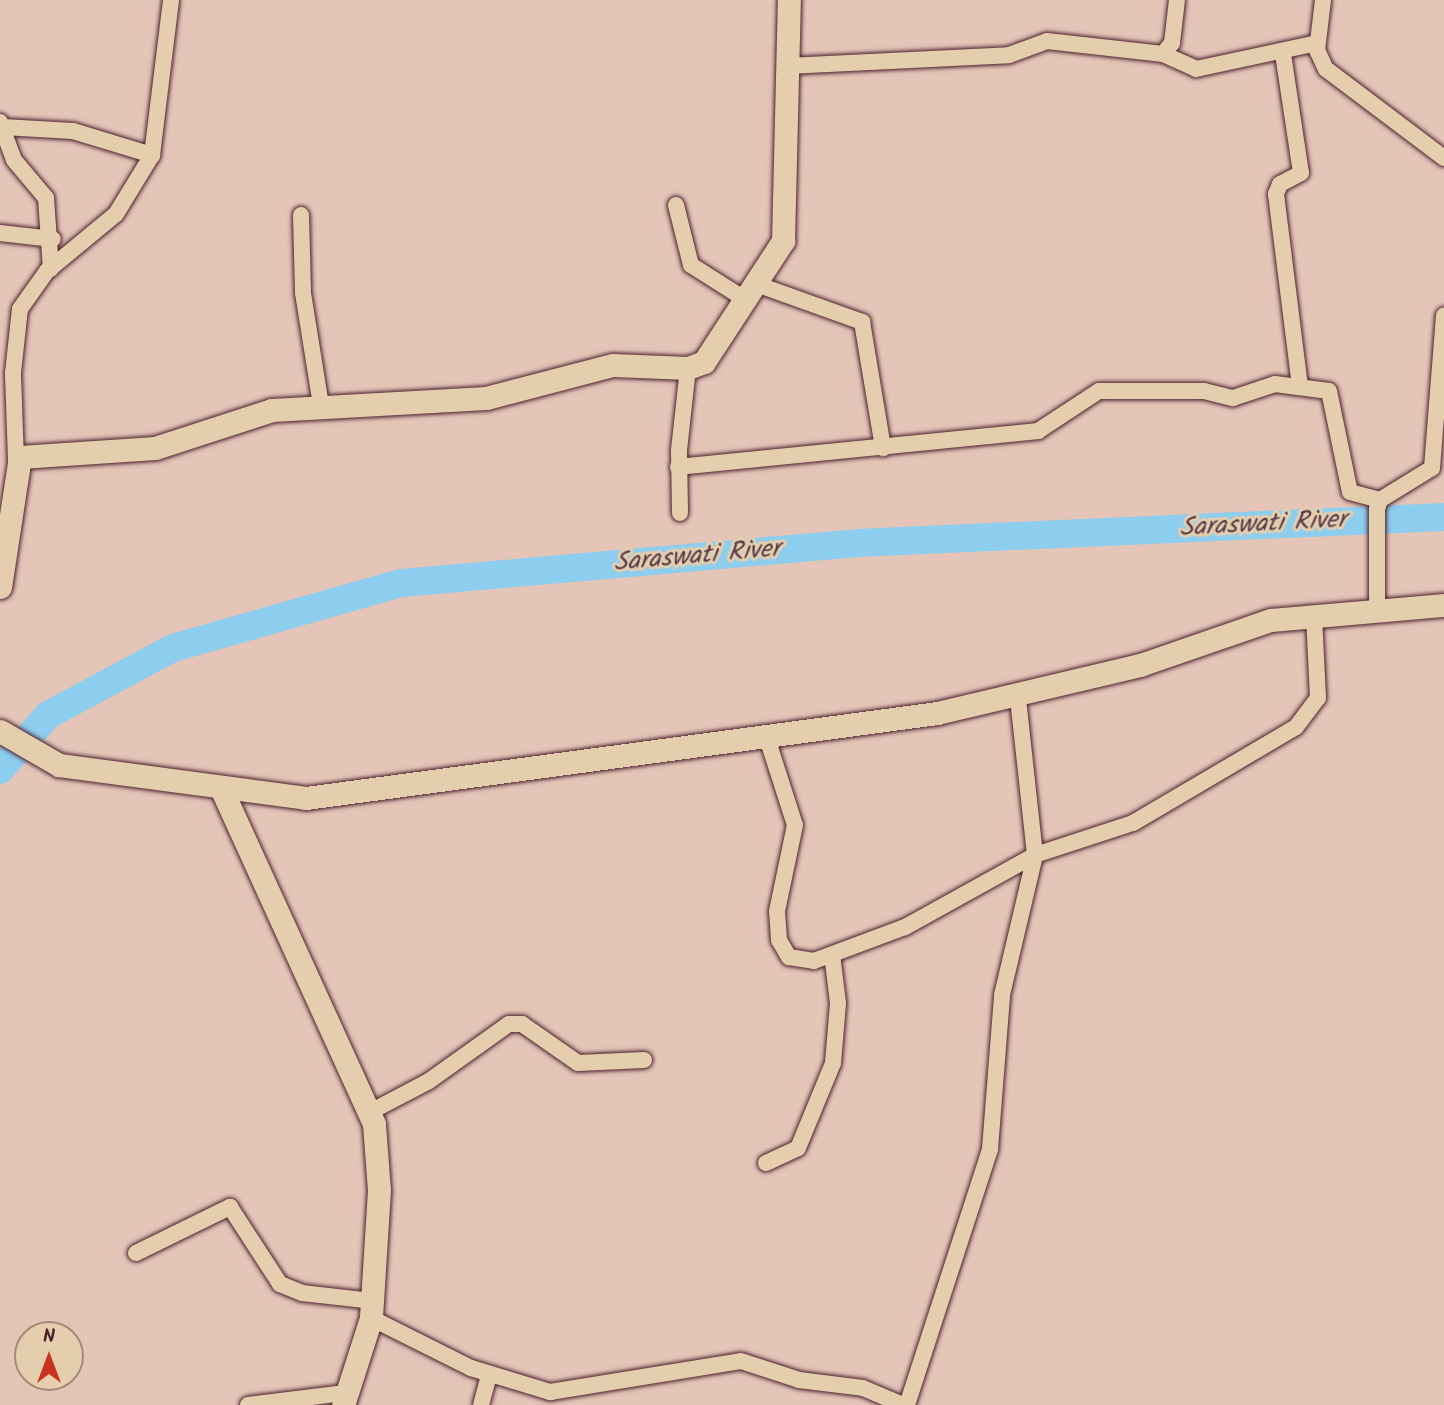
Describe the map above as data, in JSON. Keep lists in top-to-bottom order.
{
  "water": ["Saraswati River"],
  "north": "top"
}
